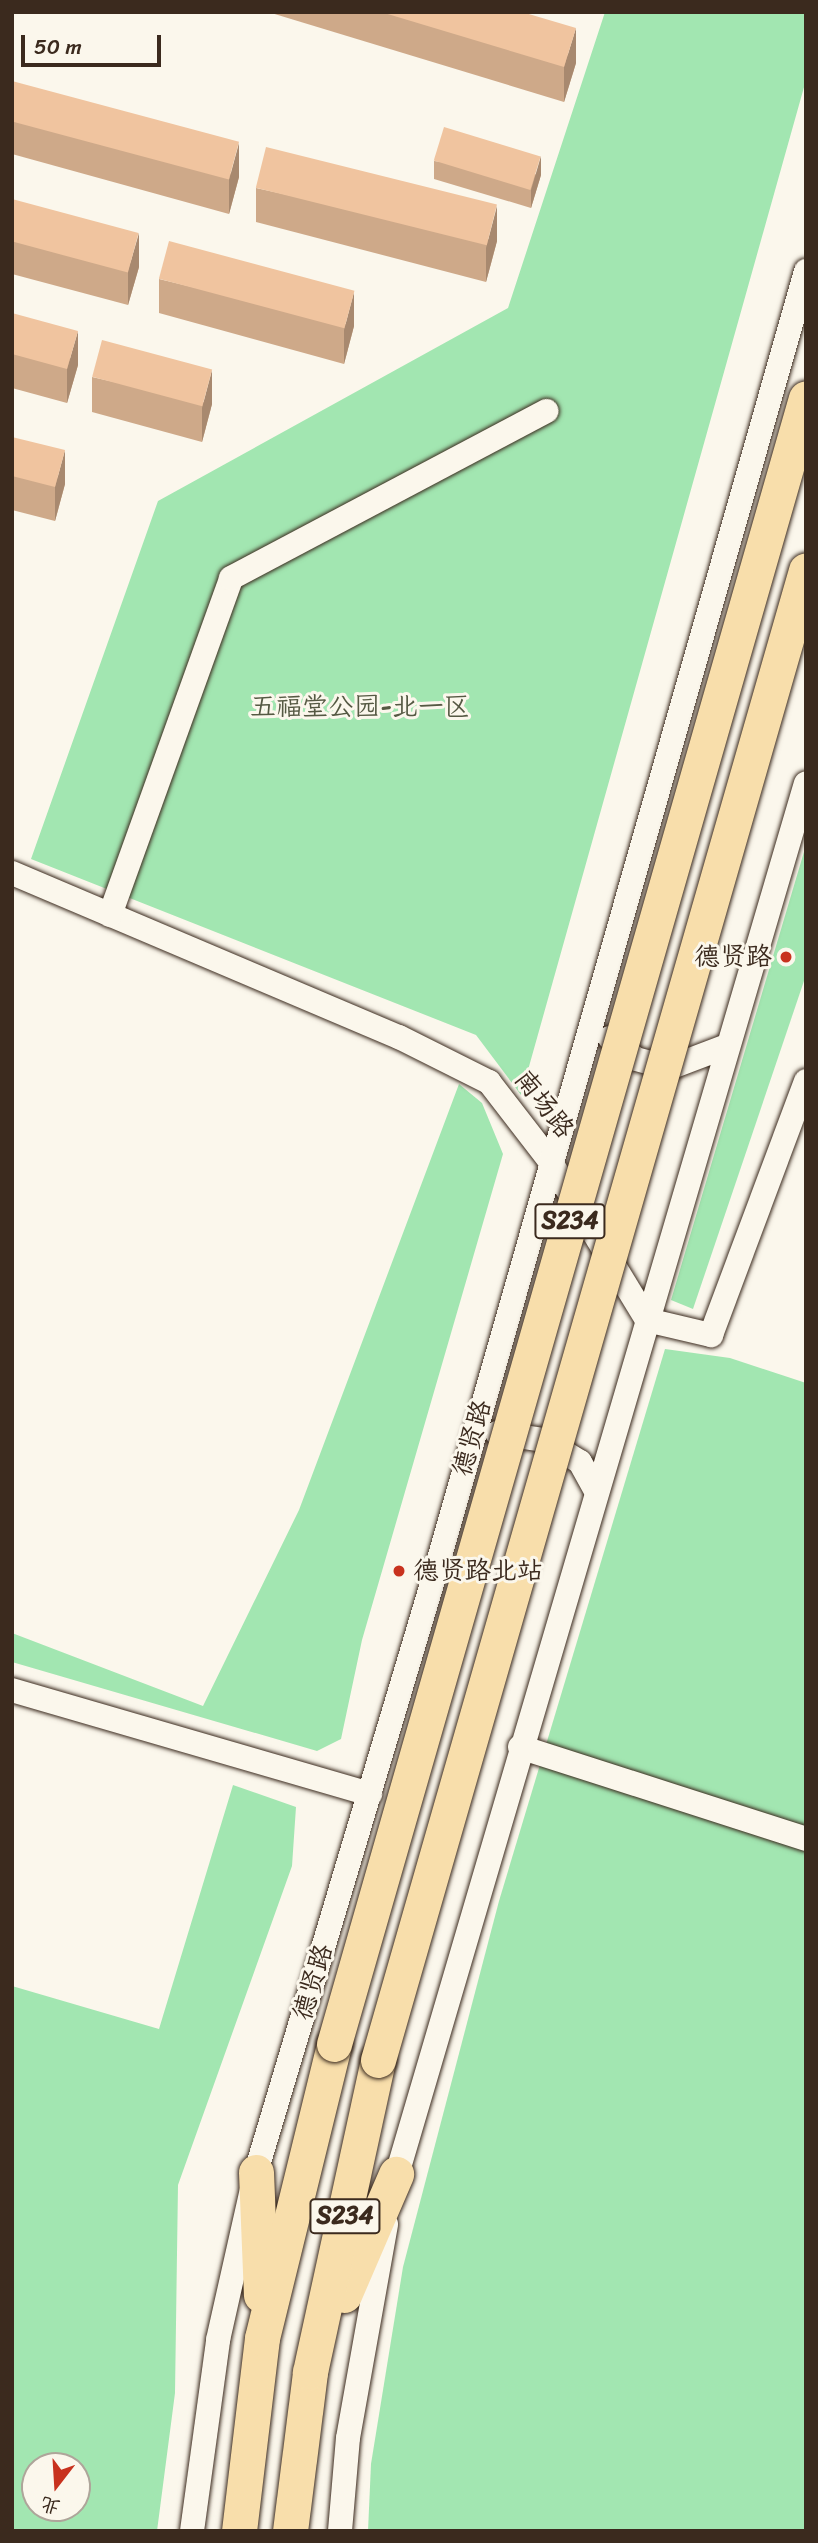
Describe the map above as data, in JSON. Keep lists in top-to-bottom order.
{
  "streets": {
    "highway": ["S234", "德贤路"],
    "street": ["南场路"]
  },
  "crossings": [
    ["南场路", "德贤路"]
  ],
  "parks": ["五福堂公园-北一区"],
  "places": ["德贤路", "德贤路北站"],
  "scale_bar": "50 m",
  "north": "bottom"
}
